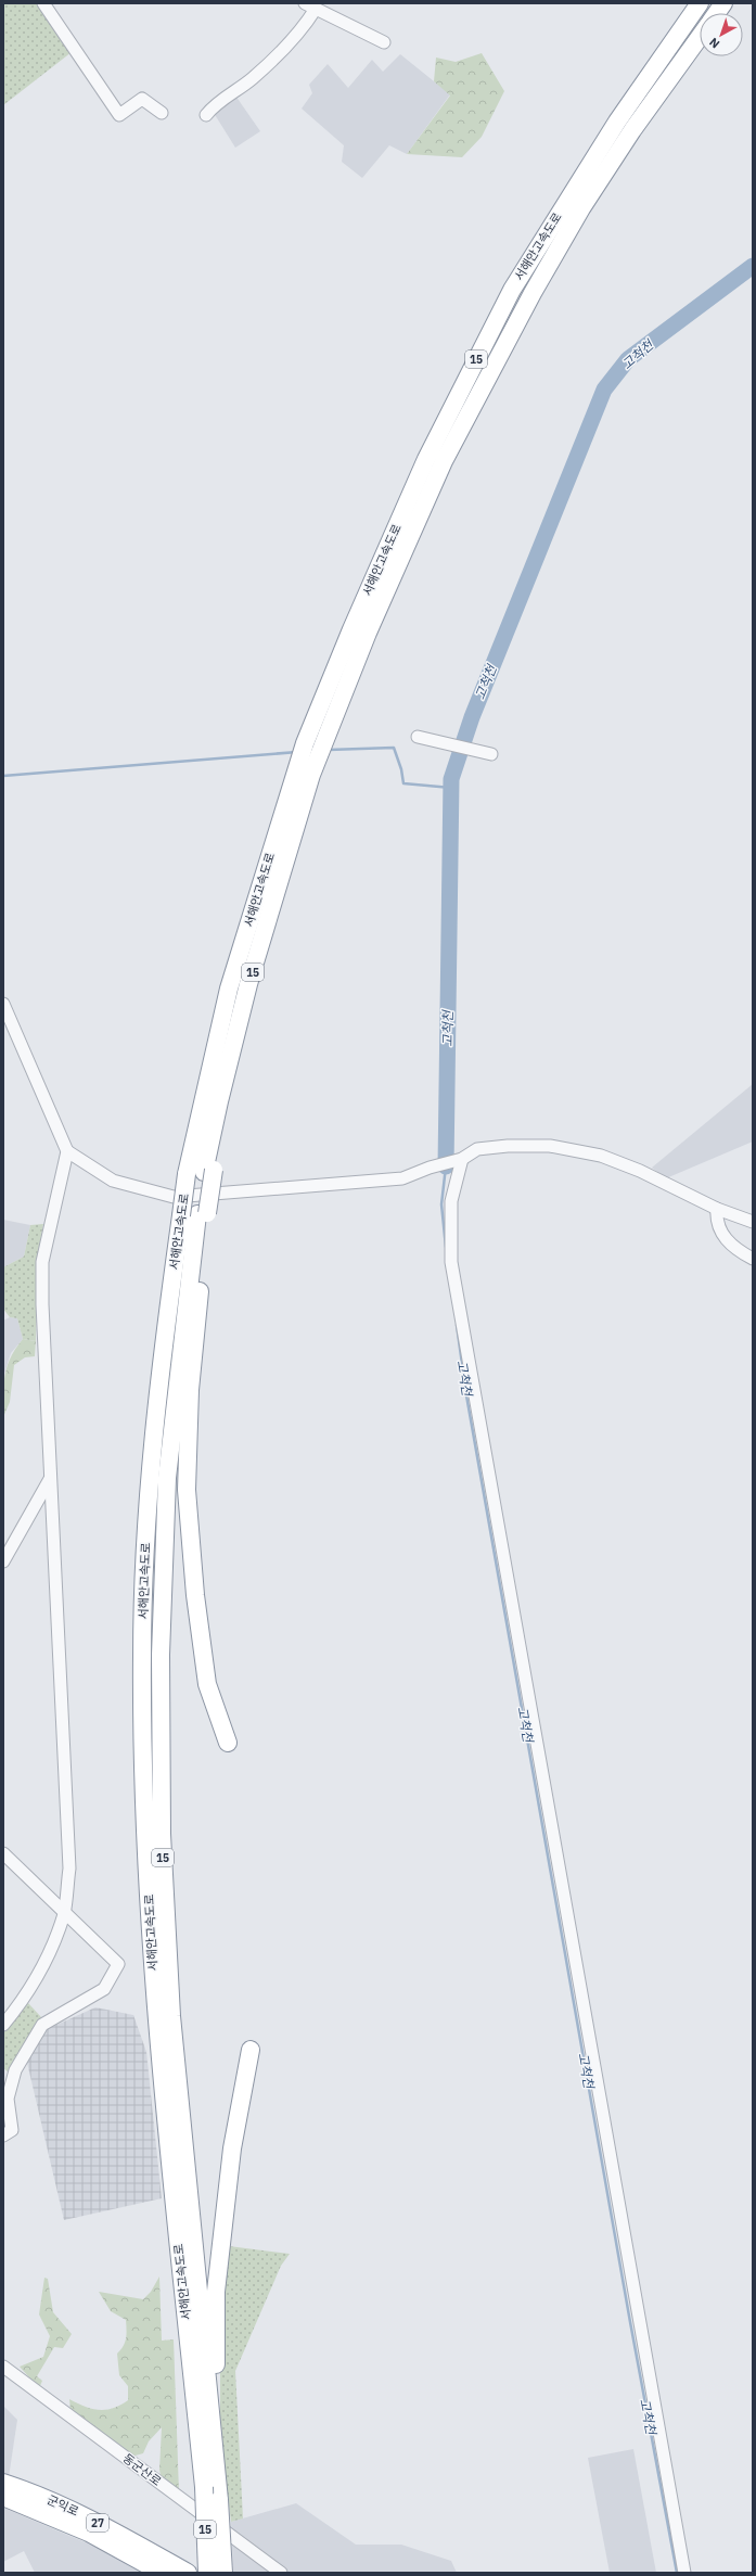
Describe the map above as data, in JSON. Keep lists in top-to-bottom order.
{
  "streets": {
    "highway": [
      "서해안고속도로",
      "15",
      "군익로",
      "27"
    ],
    "street": ["동군산로"]
  },
  "water": ["고척천"],
  "north": "bottom left"
}
